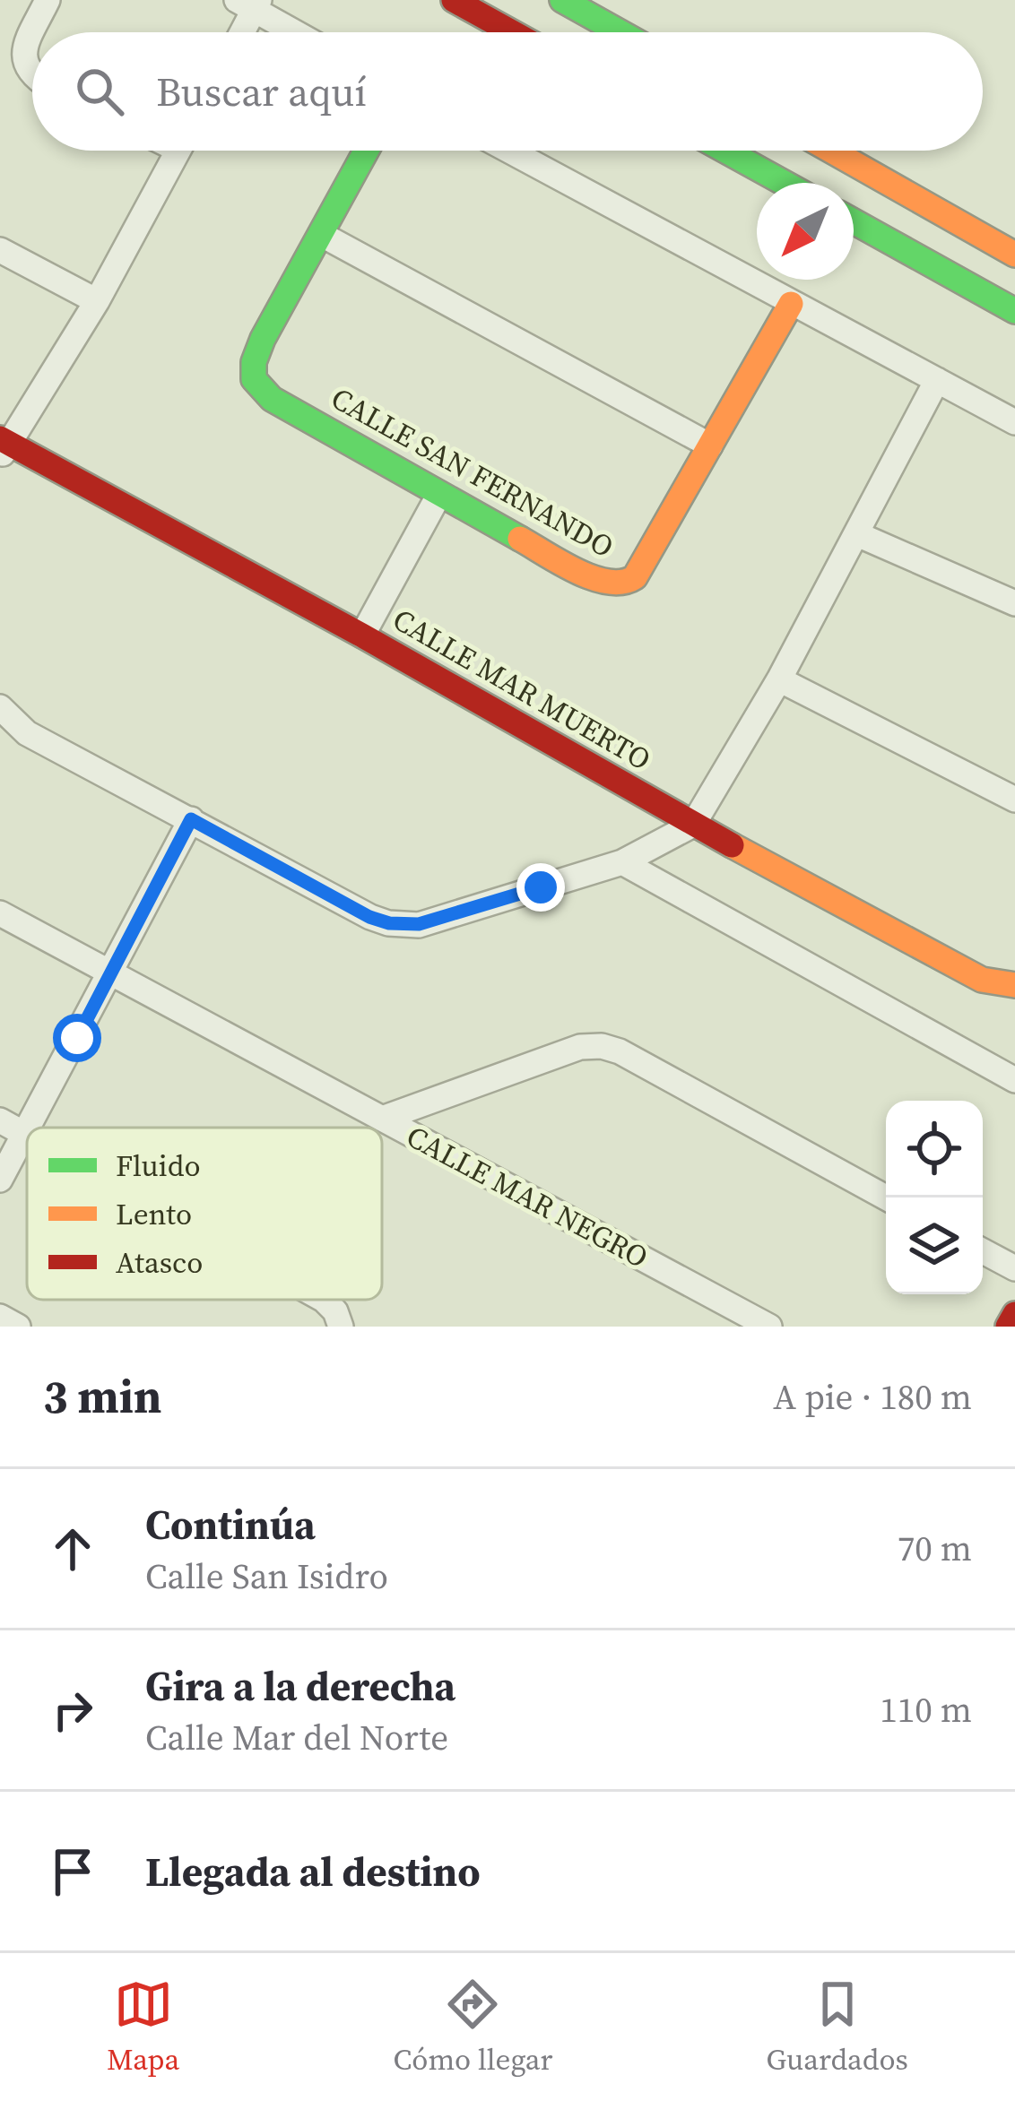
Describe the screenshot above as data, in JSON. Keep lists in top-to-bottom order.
{
  "streets": {
    "street": ["CALLE SAN FERNANDO", "CALLE MAR MUERTO", "CALLE MAR NEGRO"]
  },
  "legend": ["Fluido", "Lento", "Atasco"],
  "north": "bottom left",
  "page": {
    "search": "Buscar aquí",
    "heading": ["3 min", "A pie · 180 m"],
    "list": [
      ["Continúa", "Calle San Isidro", "70 m"],
      ["Gira a la derecha", "Calle Mar del Norte", "110 m"],
      "Llegada al destino"
    ],
    "nav": ["Mapa", "Cómo llegar", "Guardados"]
  }
}
